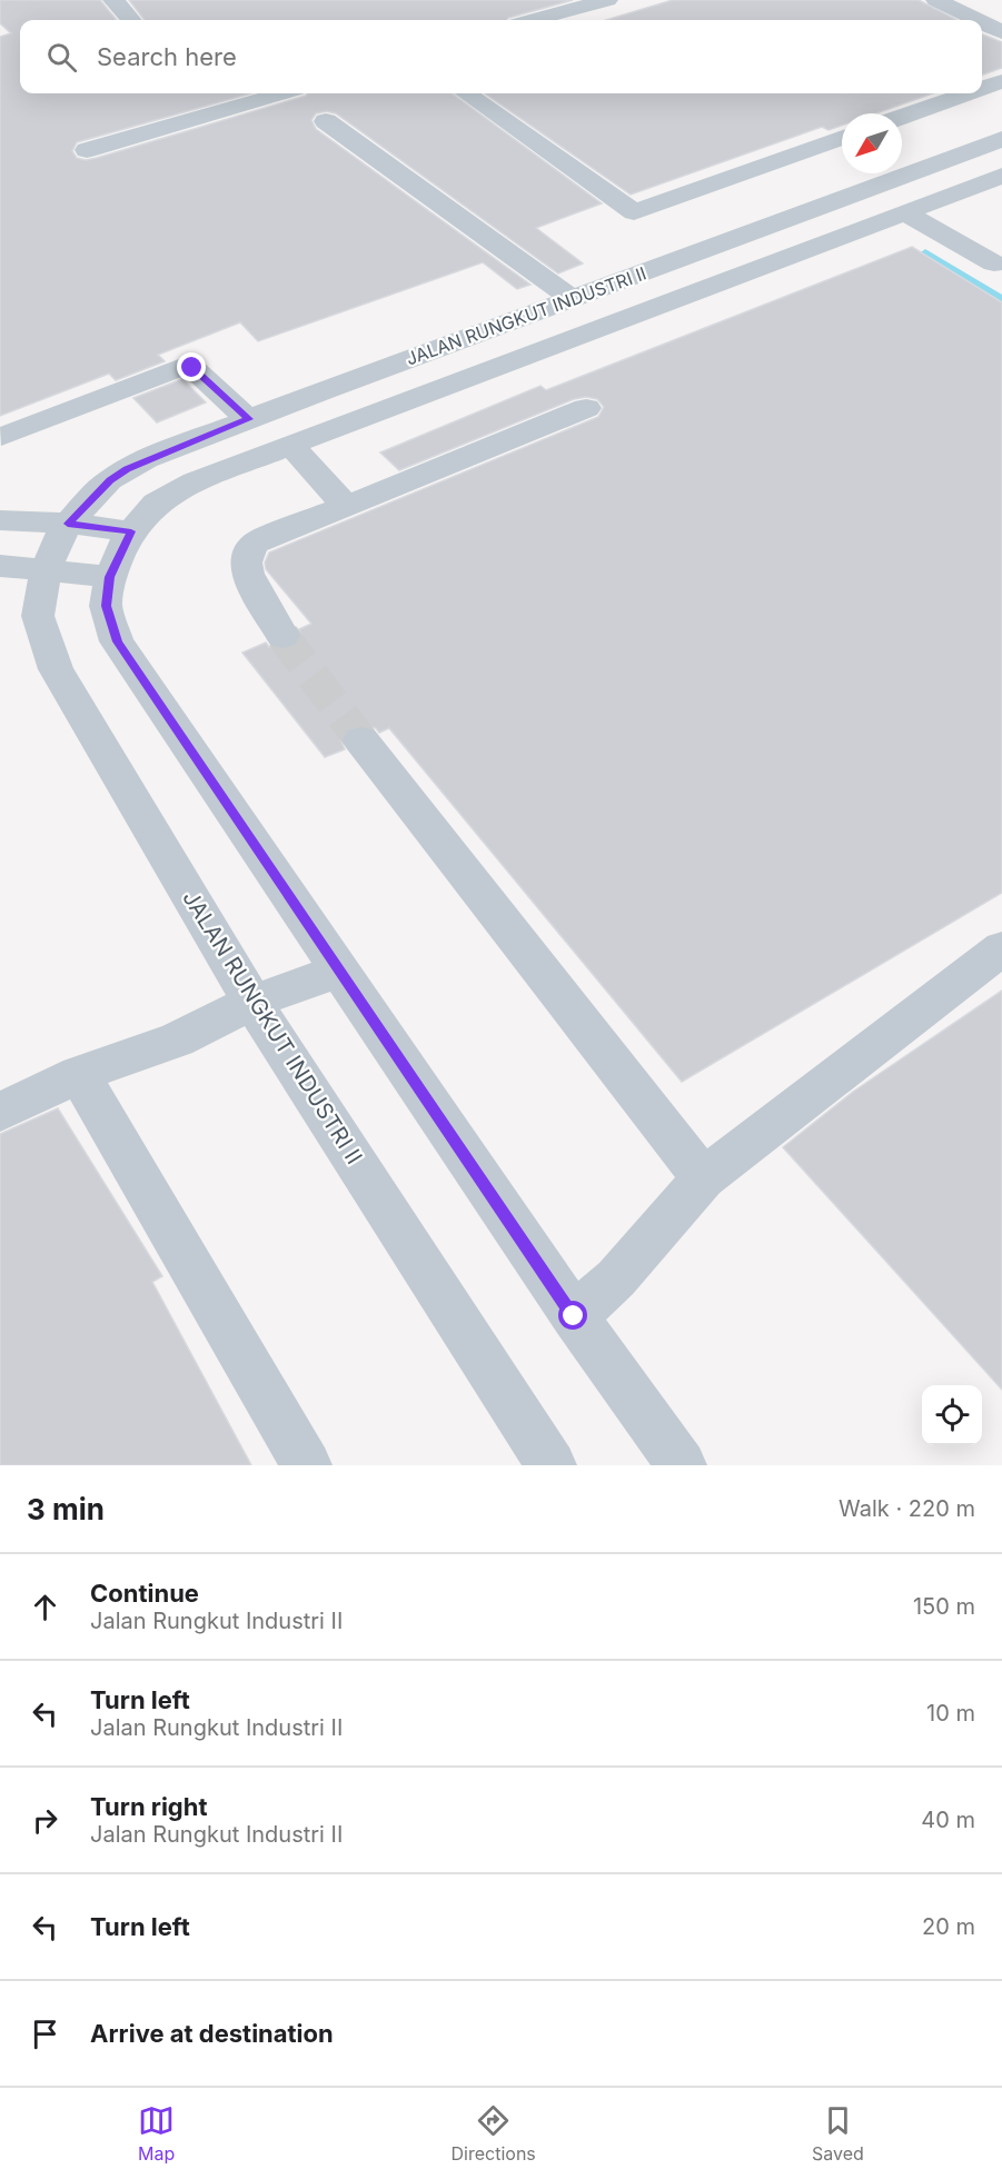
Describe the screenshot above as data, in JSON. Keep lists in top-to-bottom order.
{
  "streets": {
    "street": ["JALAN RUNGKUT INDUSTRI II"]
  },
  "north": "bottom left",
  "page": {
    "search": "Search here",
    "heading": ["3 min", "Walk · 220 m"],
    "list": [
      ["Continue", "Jalan Rungkut Industri II", "150 m"],
      ["Turn left", "Jalan Rungkut Industri II", "10 m"],
      ["Turn right", "Jalan Rungkut Industri II", "40 m"],
      ["Turn left", "20 m"],
      "Arrive at destination"
    ],
    "nav": ["Map", "Directions", "Saved"]
  }
}
